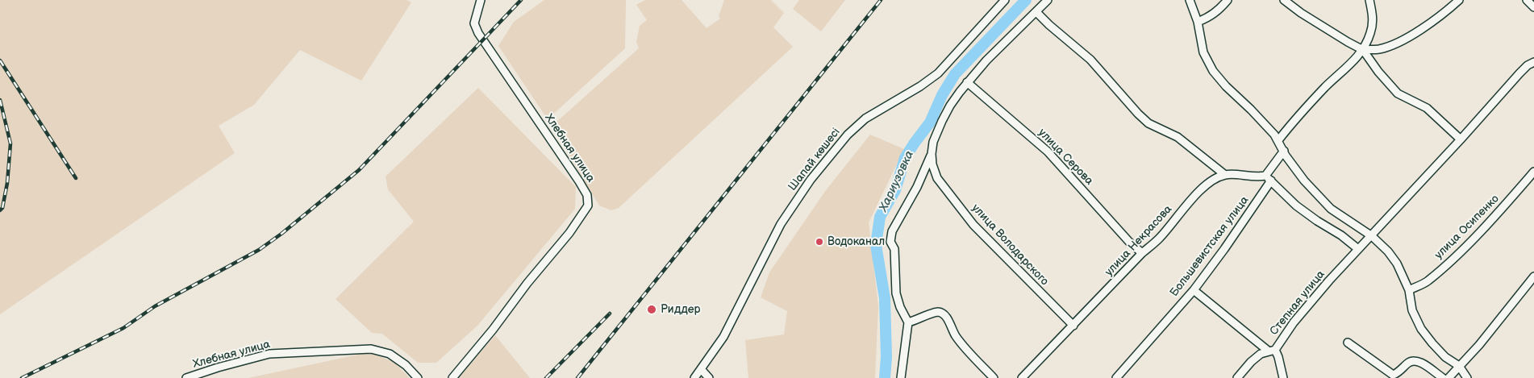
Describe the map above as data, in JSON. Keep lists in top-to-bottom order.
{
  "streets": {
    "street": [
      "Хлебная улица",
      "улица Серова",
      "Шапай көшесі",
      "улица Осипенко",
      "улица Некрасова",
      "улица Володарского",
      "Большевистская улица",
      "Степная улица"
    ]
  },
  "crossings": [
    ["улица Серова", "улица Некрасова"],
    ["улица Серова", "улица Володарского"],
    ["улица Некрасова", "улица Володарского"]
  ],
  "water": ["Хариузовка"],
  "places": ["Водоканал", "Риддер"]
}
